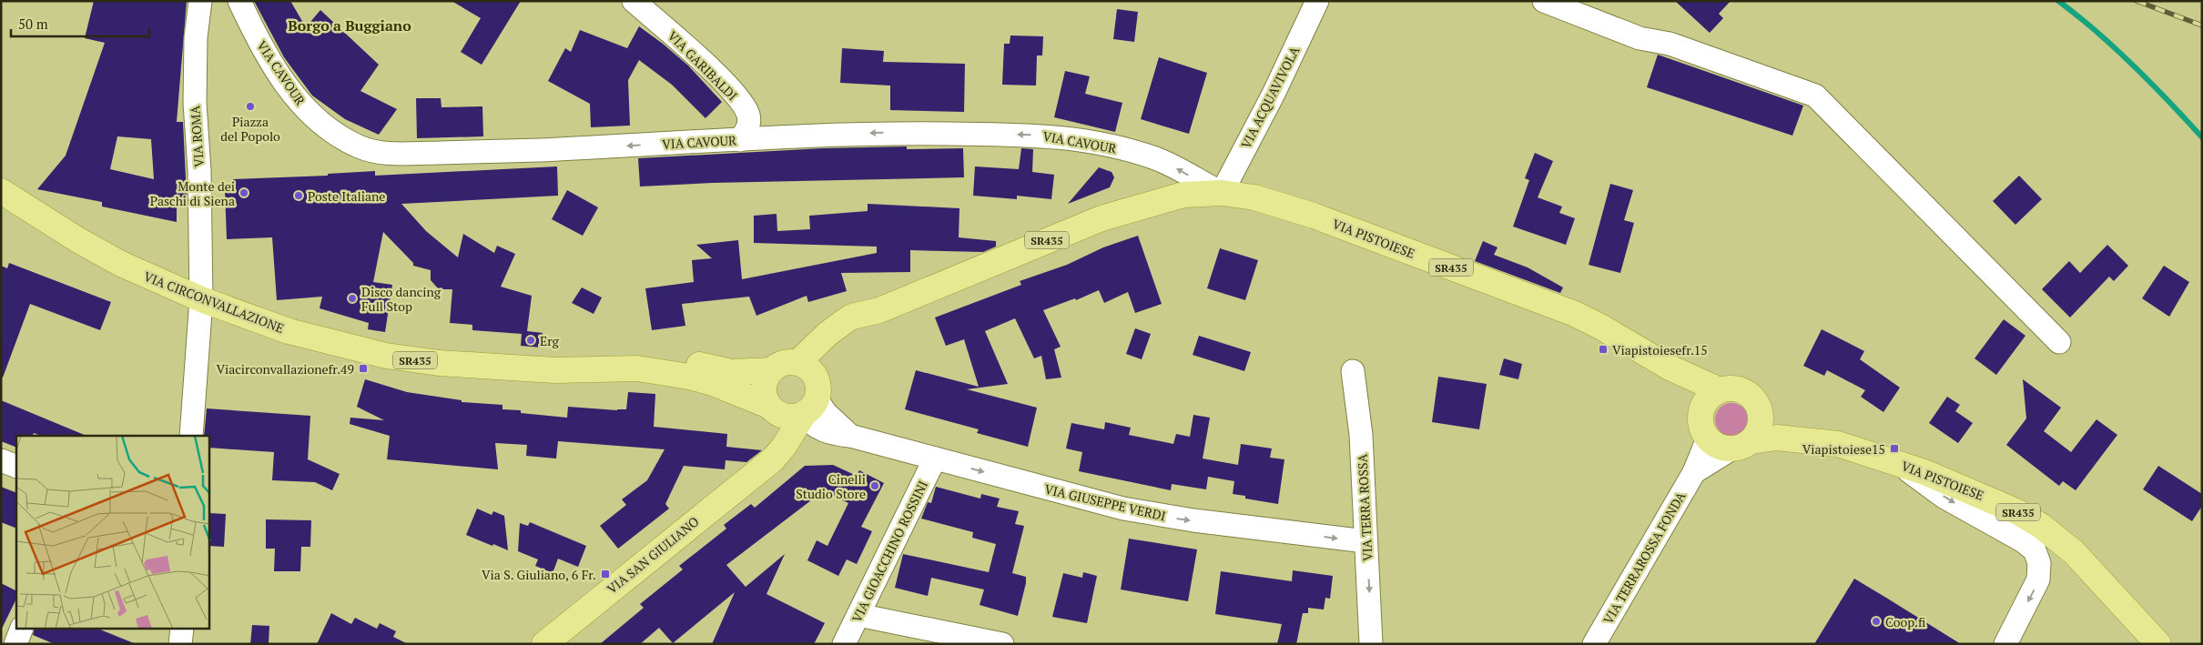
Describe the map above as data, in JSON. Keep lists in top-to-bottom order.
{
  "streets": {
    "main road": [
      "VIA PISTOIESE",
      "SR435",
      "VIA CIRCONVALLAZIONE",
      "VIA SAN GIULIANO"
    ],
    "street": [
      "VIA GARIBALDI",
      "VIA CAVOUR",
      "VIA ACQUAVIVOLA",
      "VIA ROMA",
      "VIA GIUSEPPE VERDI",
      "VIA TERRA ROSSA",
      "VIA GIOACCHINO ROSSINI",
      "VIA TERRAROSSA FONDA"
    ]
  },
  "crossings": [
    ["VIA GARIBALDI", "VIA CAVOUR"],
    ["VIA CAVOUR", "VIA ACQUAVIVOLA"],
    ["VIA CAVOUR", "VIA PISTOIESE"],
    ["VIA CAVOUR", "SR435"],
    ["VIA ACQUAVIVOLA", "VIA PISTOIESE"],
    ["VIA ACQUAVIVOLA", "SR435"],
    ["VIA ROMA", "VIA CIRCONVALLAZIONE"],
    ["VIA PISTOIESE", "SR435"],
    ["VIA PISTOIESE", "VIA TERRAROSSA FONDA"],
    ["SR435", "VIA CIRCONVALLAZIONE"],
    ["SR435", "VIA GIUSEPPE VERDI"],
    ["SR435", "VIA SAN GIULIANO"],
    ["VIA CIRCONVALLAZIONE", "VIA GIUSEPPE VERDI"],
    ["VIA CIRCONVALLAZIONE", "VIA SAN GIULIANO"],
    ["VIA GIUSEPPE VERDI", "VIA TERRA ROSSA"],
    ["VIA GIUSEPPE VERDI", "VIA GIOACCHINO ROSSINI"],
    ["VIA GIUSEPPE VERDI", "VIA SAN GIULIANO"]
  ],
  "one_way": ["VIA CAVOUR", "VIA GIUSEPPE VERDI", "VIA TERRA ROSSA"],
  "districts": ["Borgo a Buggiano"],
  "places": {
    "other": [
      "Piazza del Popolo",
      "Monte dei Paschi di Siena",
      "Poste Italiane",
      "Disco dancing Full Stop",
      "Erg",
      "Cinelli Studio Store",
      "Coop.fi"
    ],
    "transit": [
      "Viapistoiesefr.15",
      "Viacirconvallazionefr.49",
      "Viapistoiese15",
      "Via S. Giuliano, 6 Fr."
    ]
  },
  "scale_bar": "50 m"
}
